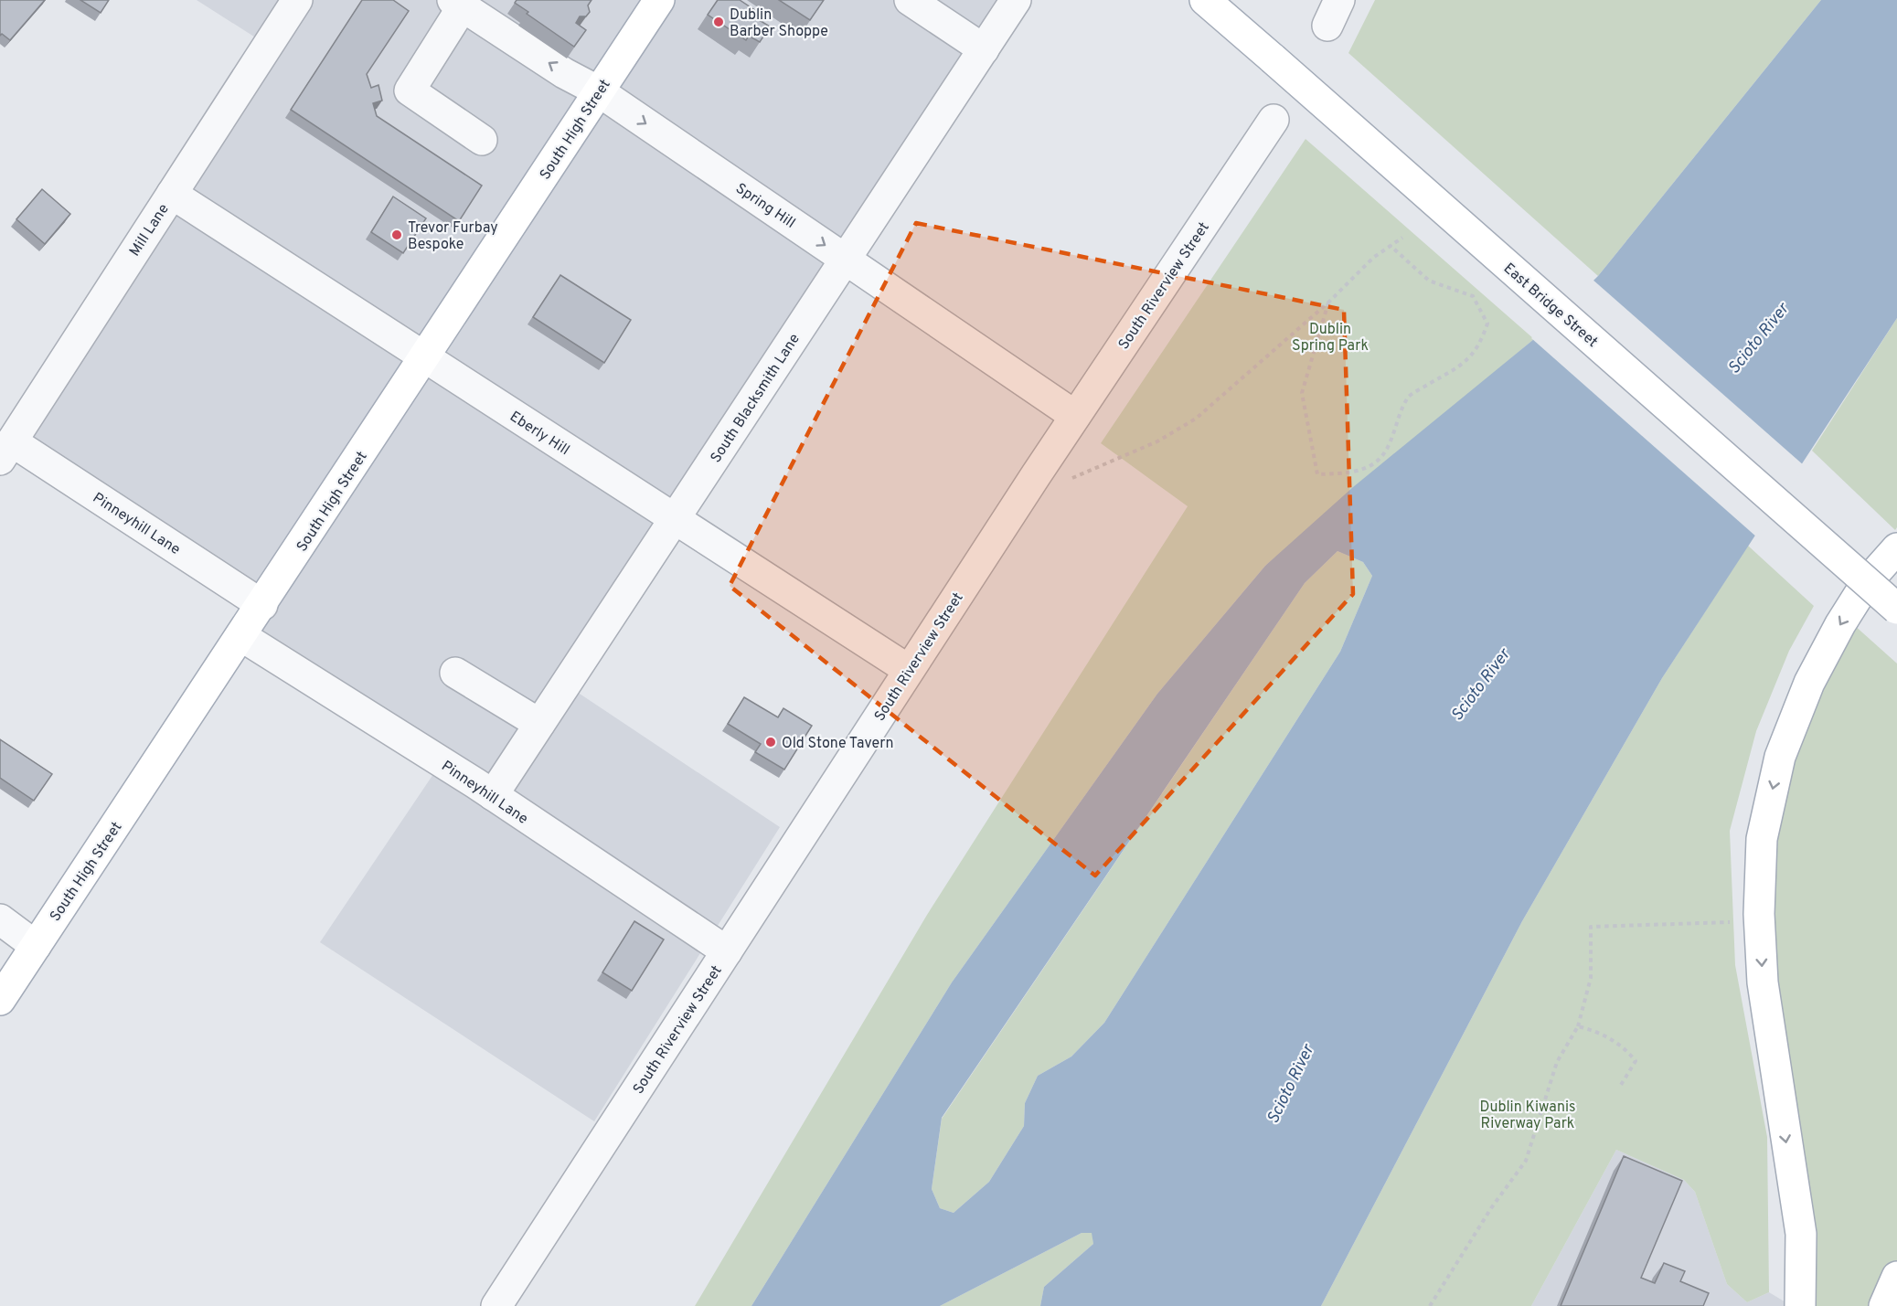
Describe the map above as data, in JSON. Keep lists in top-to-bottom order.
{
  "streets": {
    "main road": ["South High Street", "East Bridge Street"],
    "street": [
      "Spring Hill",
      "Mill Lane",
      "South Riverview Street",
      "South Blacksmith Lane",
      "Eberly Hill",
      "Pinneyhill Lane"
    ]
  },
  "crossings": [
    ["South High Street", "Spring Hill"],
    ["South High Street", "Eberly Hill"],
    ["South High Street", "Pinneyhill Lane"],
    ["Spring Hill", "South Riverview Street"],
    ["Spring Hill", "South Blacksmith Lane"],
    ["Mill Lane", "Eberly Hill"],
    ["Mill Lane", "Pinneyhill Lane"],
    ["South Riverview Street", "Eberly Hill"],
    ["South Riverview Street", "Pinneyhill Lane"],
    ["South Blacksmith Lane", "Eberly Hill"],
    ["South Blacksmith Lane", "Pinneyhill Lane"]
  ],
  "water": ["Scioto River"],
  "parks": ["Dublin Spring Park", "Dublin Kiwanis Riverway Park"],
  "places": ["Dublin Barber Shoppe", "Trevor Furbay Bespoke", "Old Stone Tavern"]
}
